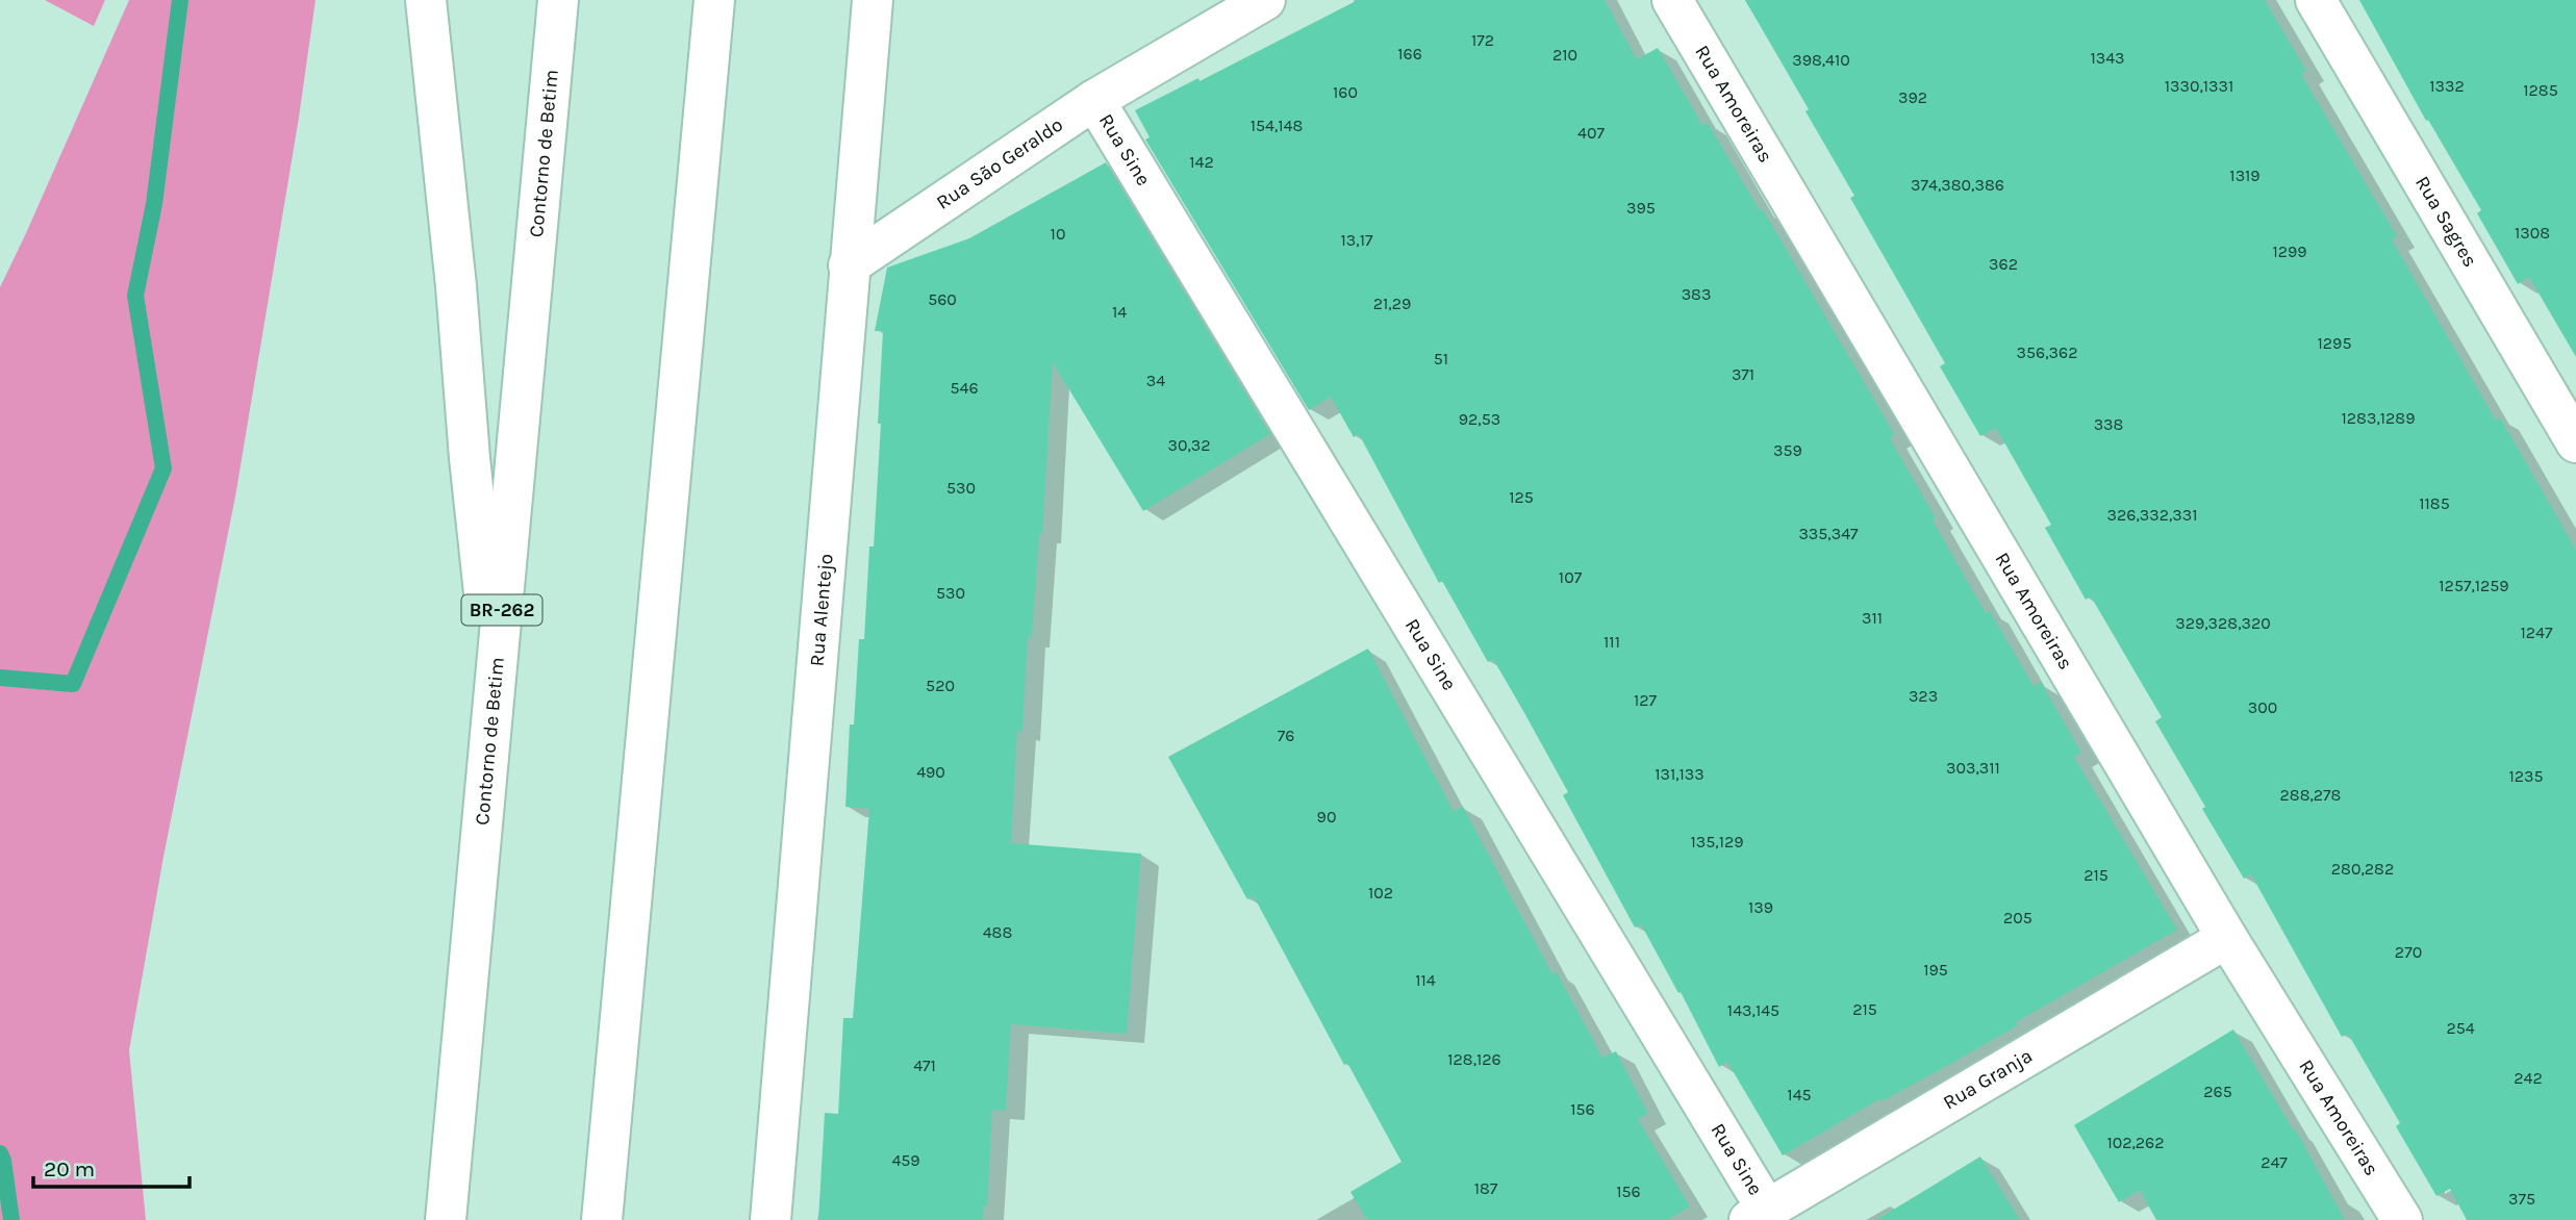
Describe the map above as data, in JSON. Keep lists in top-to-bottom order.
{
  "streets": {
    "main road": [
      "Rua Amoreiras",
      "Rua Sine",
      "Contorno de Betim",
      "Rua São Geraldo",
      "Rua Sagres",
      "BR-262",
      "Rua Alentejo",
      "Rua Granja"
    ]
  },
  "crossings": [
    ["Rua Amoreiras", "Rua Granja"],
    ["Rua Sine", "Rua São Geraldo"],
    ["Rua Sine", "Rua Granja"],
    ["Contorno de Betim", "BR-262"],
    ["Rua São Geraldo", "Rua Alentejo"]
  ],
  "house_numbers": [
    "172",
    "166",
    "210",
    "1343",
    "398,410",
    "1330,1331",
    "1332",
    "1285",
    "160",
    "392",
    "154,148",
    "407",
    "142",
    "1319",
    "374,380,386",
    "395",
    "1308",
    "10",
    "13,17",
    "1299",
    "362",
    "383",
    "560",
    "21,29",
    "14",
    "1295",
    "356,362",
    "51",
    "371",
    "34",
    "546",
    "1283,1289",
    "92,53",
    "338",
    "30,32",
    "359",
    "530",
    "125",
    "1185",
    "326,332,331",
    "335,347",
    "107",
    "1257,1259",
    "530",
    "311",
    "329,328,320",
    "1247",
    "111",
    "520",
    "323",
    "127",
    "300",
    "76",
    "303,311",
    "490",
    "131,133",
    "1235",
    "288,278",
    "90",
    "135,129",
    "280,282",
    "215",
    "102",
    "139",
    "205",
    "488",
    "270",
    "195",
    "114",
    "215",
    "143,145",
    "254",
    "128,126",
    "471",
    "242",
    "265",
    "145",
    "156",
    "102,262",
    "459",
    "247",
    "187",
    "156",
    "375"
  ],
  "scale_bar": "20 m"
}
